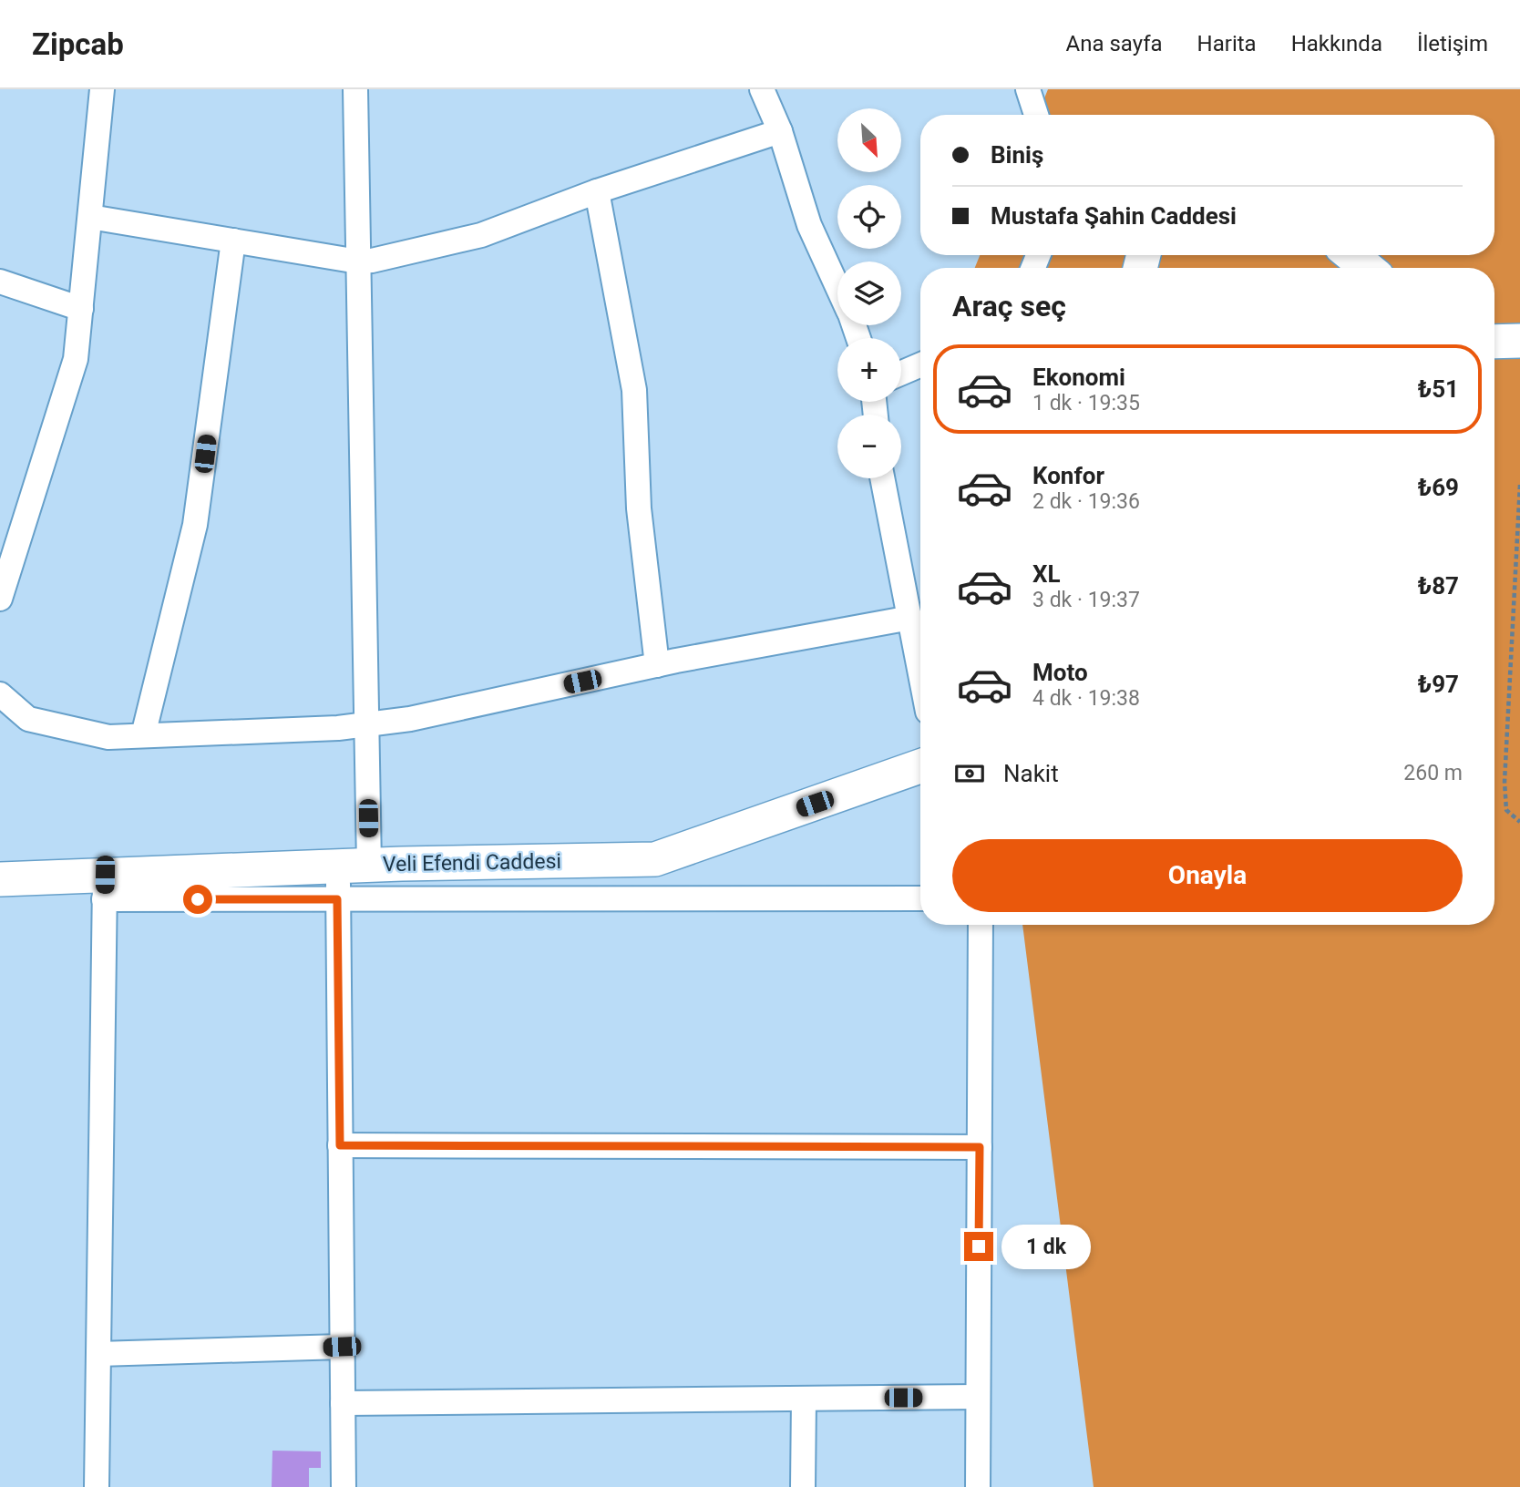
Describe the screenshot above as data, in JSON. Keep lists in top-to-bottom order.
{
  "streets": {
    "street": ["Veli Efendi Caddesi"]
  },
  "north": "bottom right",
  "page": {
    "header": "Zipcab",
    "nav": [
      "Ana sayfa",
      "Harita",
      "Hakkında",
      "İletişim"
    ],
    "map_buttons": ["+", "−"],
    "banner": ["Biniş", "Mustafa Şahin Caddesi"],
    "heading": "Araç seç",
    "list": [
      {
        "name": "Ekonomi",
        "note": "1 dk · 19:35",
        "value": "₺51"
      },
      {
        "name": "Konfor",
        "note": "2 dk · 19:36",
        "value": "₺69"
      },
      {
        "name": "XL",
        "note": "3 dk · 19:37",
        "value": "₺87"
      },
      {
        "name": "Moto",
        "note": "4 dk · 19:38",
        "value": "₺97"
      }
    ],
    "pay": ["Nakit", "260 m"],
    "buttons": "Onayla",
    "bubble": "1 dk"
  }
}
